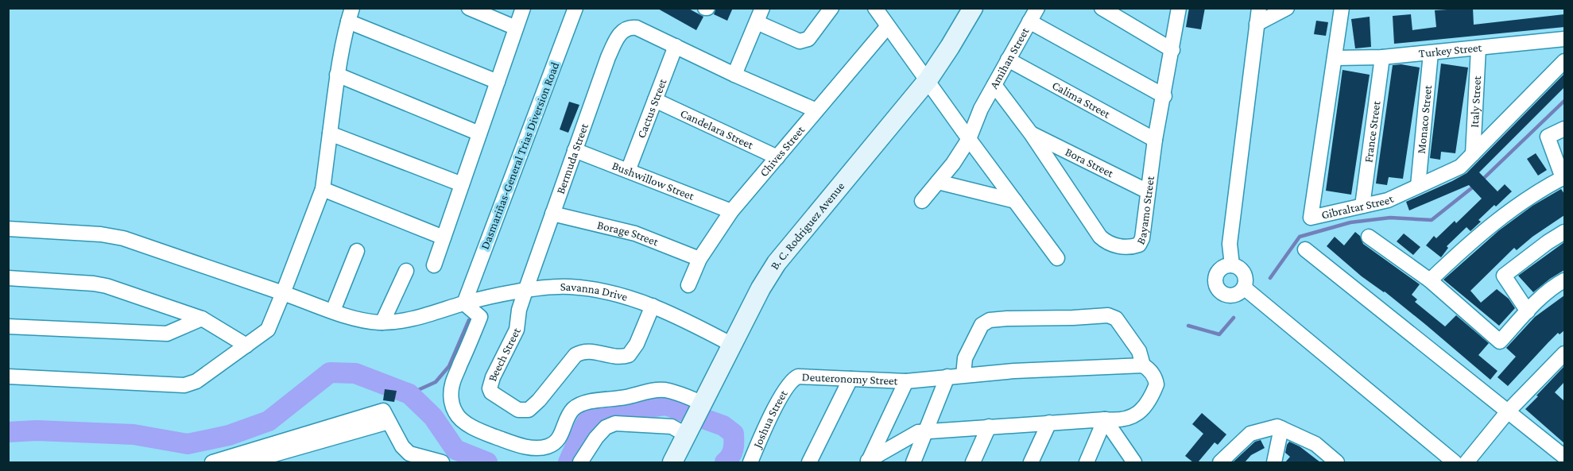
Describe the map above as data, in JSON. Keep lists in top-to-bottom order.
{
  "streets": {
    "street": [
      "Turkey Street",
      "Amihan Street",
      "Calima Street",
      "Italy Street",
      "Cactus Street",
      "Monaco Street",
      "Candelara Street",
      "France Street",
      "Chives Street",
      "Dasmariñas-General Trias Diversion Road",
      "Bermuda Street",
      "Bora Street",
      "Bushwillow Street",
      "Gibraltar Street",
      "Bayamo Street",
      "B. C. Rodriguez Avenue",
      "Borage Street",
      "Savanna Drive",
      "Beech Street",
      "Deuteronomy Street",
      "Joshua Street"
    ]
  },
  "crossings": [
    ["Turkey Street", "Italy Street"],
    ["Turkey Street", "Monaco Street"],
    ["Turkey Street", "France Street"],
    ["Turkey Street", "Gibraltar Street"],
    ["Amihan Street", "Calima Street"],
    ["Amihan Street", "Bayamo Street"],
    ["Calima Street", "Bayamo Street"],
    ["Italy Street", "Gibraltar Street"],
    ["Cactus Street", "Candelara Street"],
    ["Cactus Street", "Bermuda Street"],
    ["Cactus Street", "Bushwillow Street"],
    ["Monaco Street", "Gibraltar Street"],
    ["Candelara Street", "Chives Street"],
    ["France Street", "Gibraltar Street"],
    ["Chives Street", "Bushwillow Street"],
    ["Chives Street", "Borage Street"],
    ["Dasmariñas-General Trias Diversion Road", "Savanna Drive"],
    ["Bermuda Street", "Bushwillow Street"],
    ["Bermuda Street", "Borage Street"],
    ["Bermuda Street", "Savanna Drive"],
    ["Bermuda Street", "Beech Street"],
    ["Bora Street", "Bayamo Street"],
    ["B. C. Rodriguez Avenue", "Savanna Drive"],
    ["Savanna Drive", "Beech Street"],
    ["Deuteronomy Street", "Joshua Street"]
  ]
}
